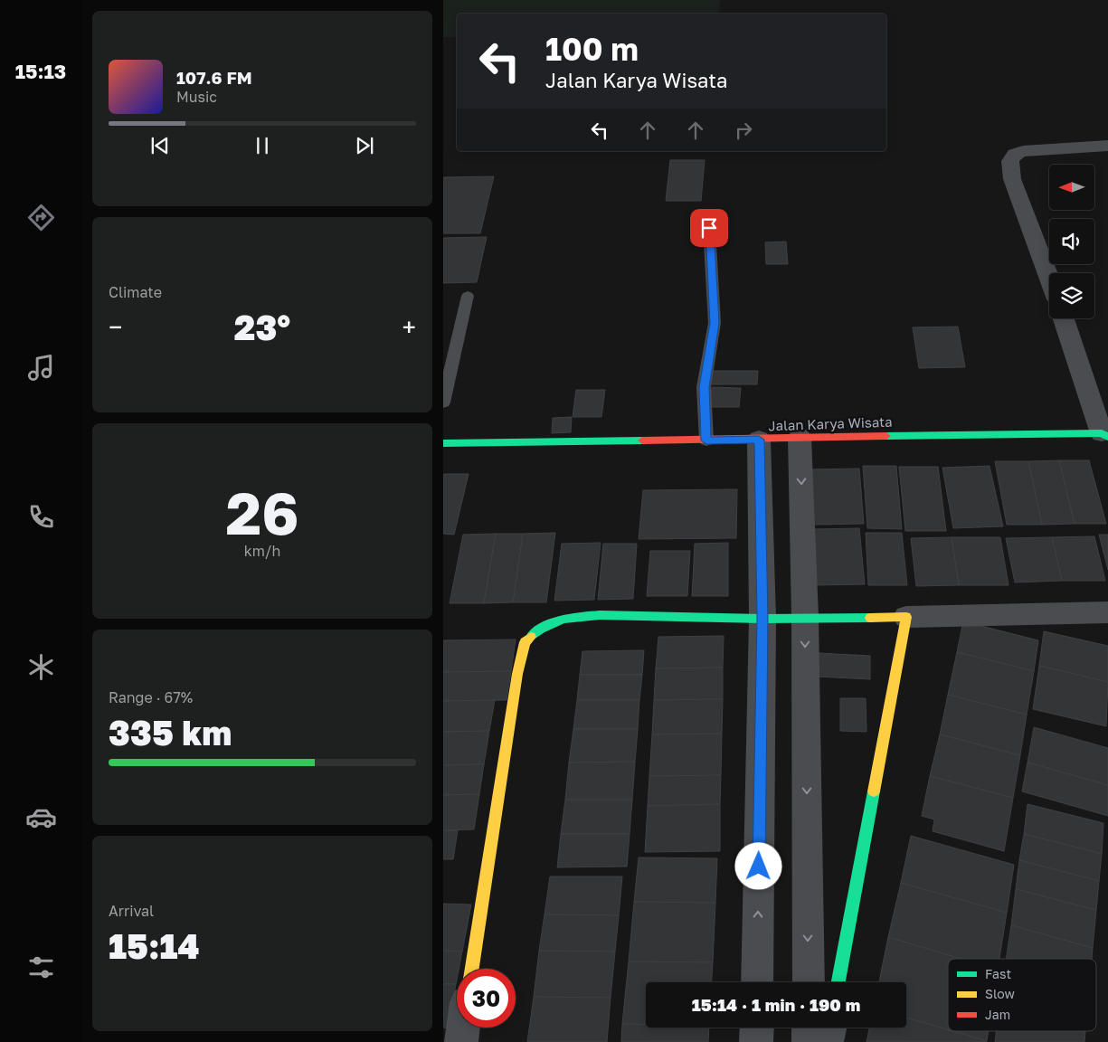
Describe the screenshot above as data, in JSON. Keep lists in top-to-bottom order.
{
  "streets": {
    "street": ["Jalan Karya Wisata"]
  },
  "legend": ["Fast", "Slow", "Jam"],
  "north": "left",
  "page": {
    "tabs": "15:13",
    "turn": ["100 m", "Jalan Karya Wisata"],
    "song": ["107.6 FM", "Music"],
    "tile": [
      "Climate",
      ["26", "km/h"],
      ["Range · 67%", "335 km"],
      ["Arrival", "15:14"]
    ],
    "heat": ["−", "23°", "+"],
    "limit": "30",
    "trip": "15:14 · 1 min · 190 m"
  }
}
